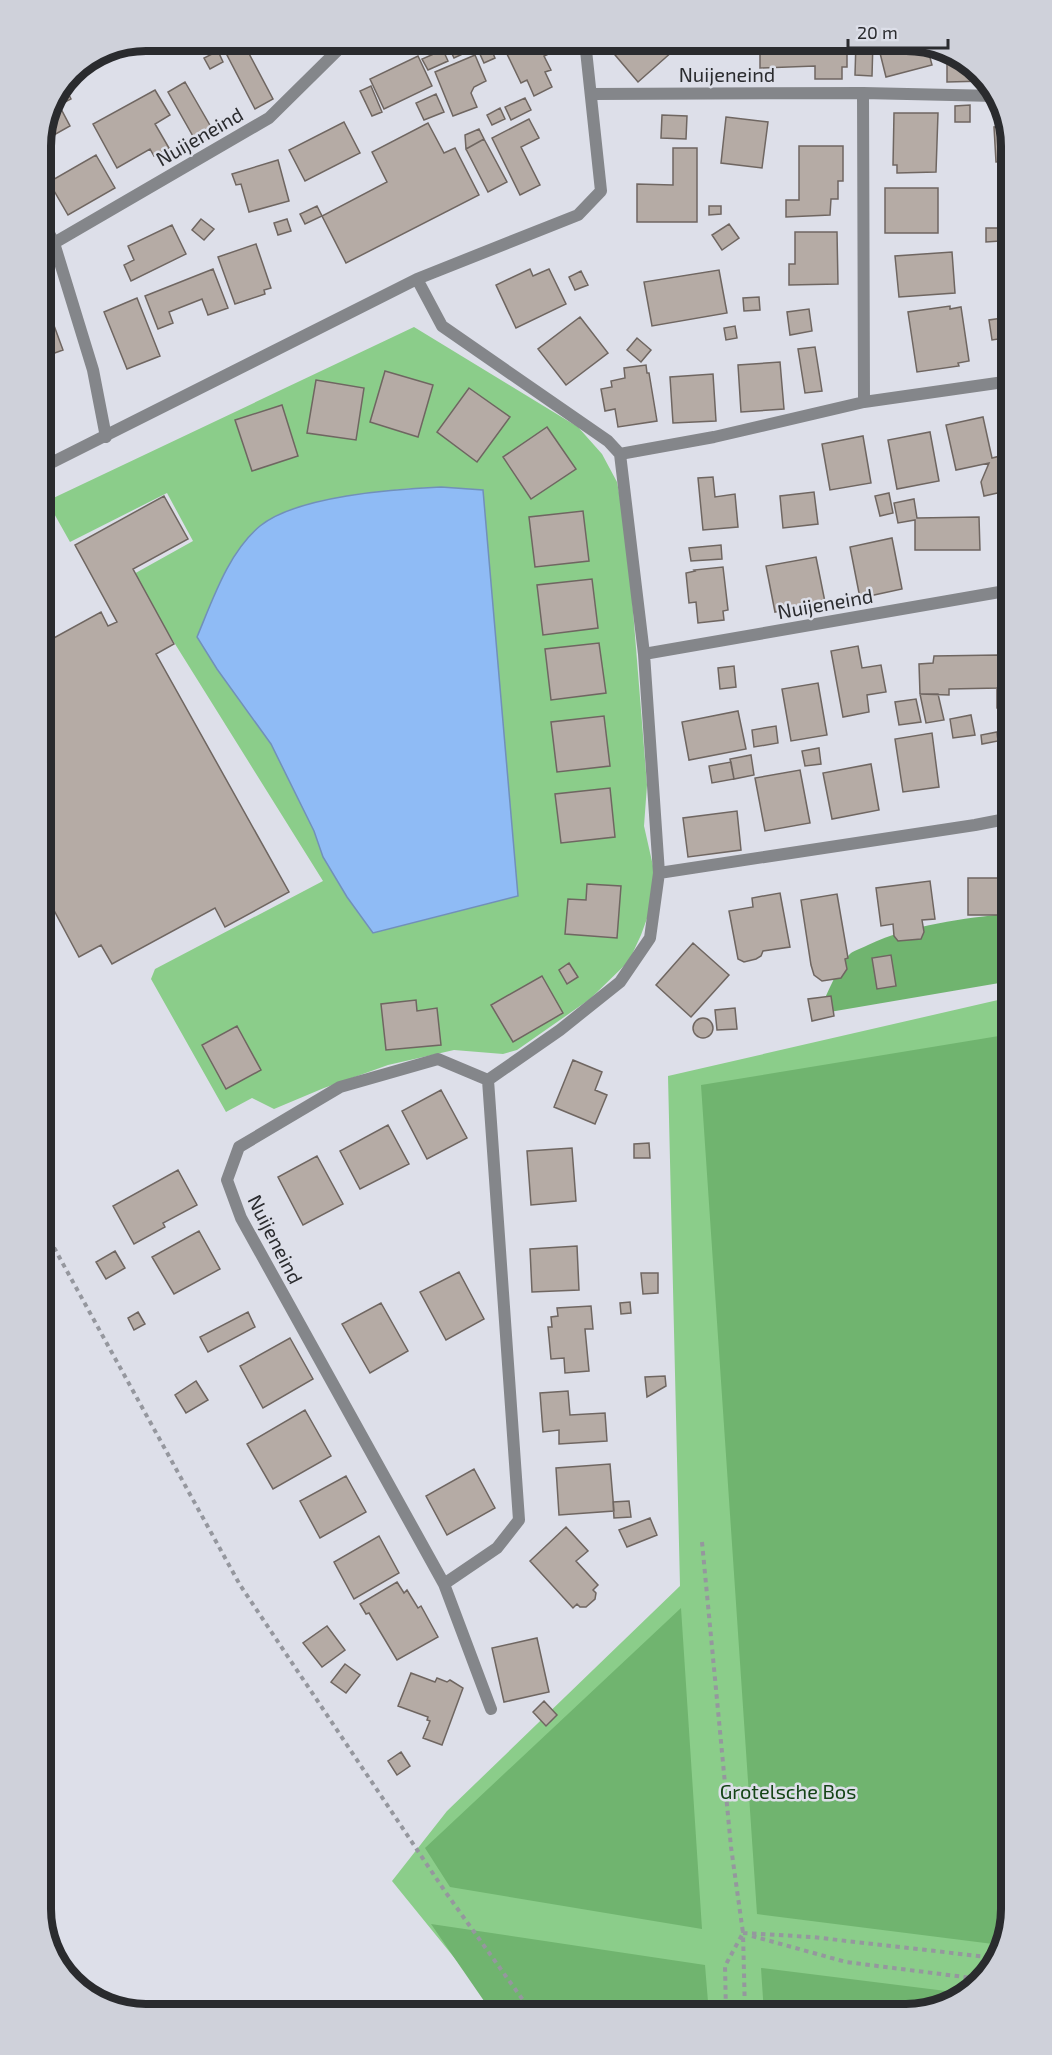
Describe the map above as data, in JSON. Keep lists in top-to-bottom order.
{
  "streets": {
    "street": ["Nuijeneind"]
  },
  "parks": ["Grotelsche Bos"],
  "scale_bar": "20 m"
}
